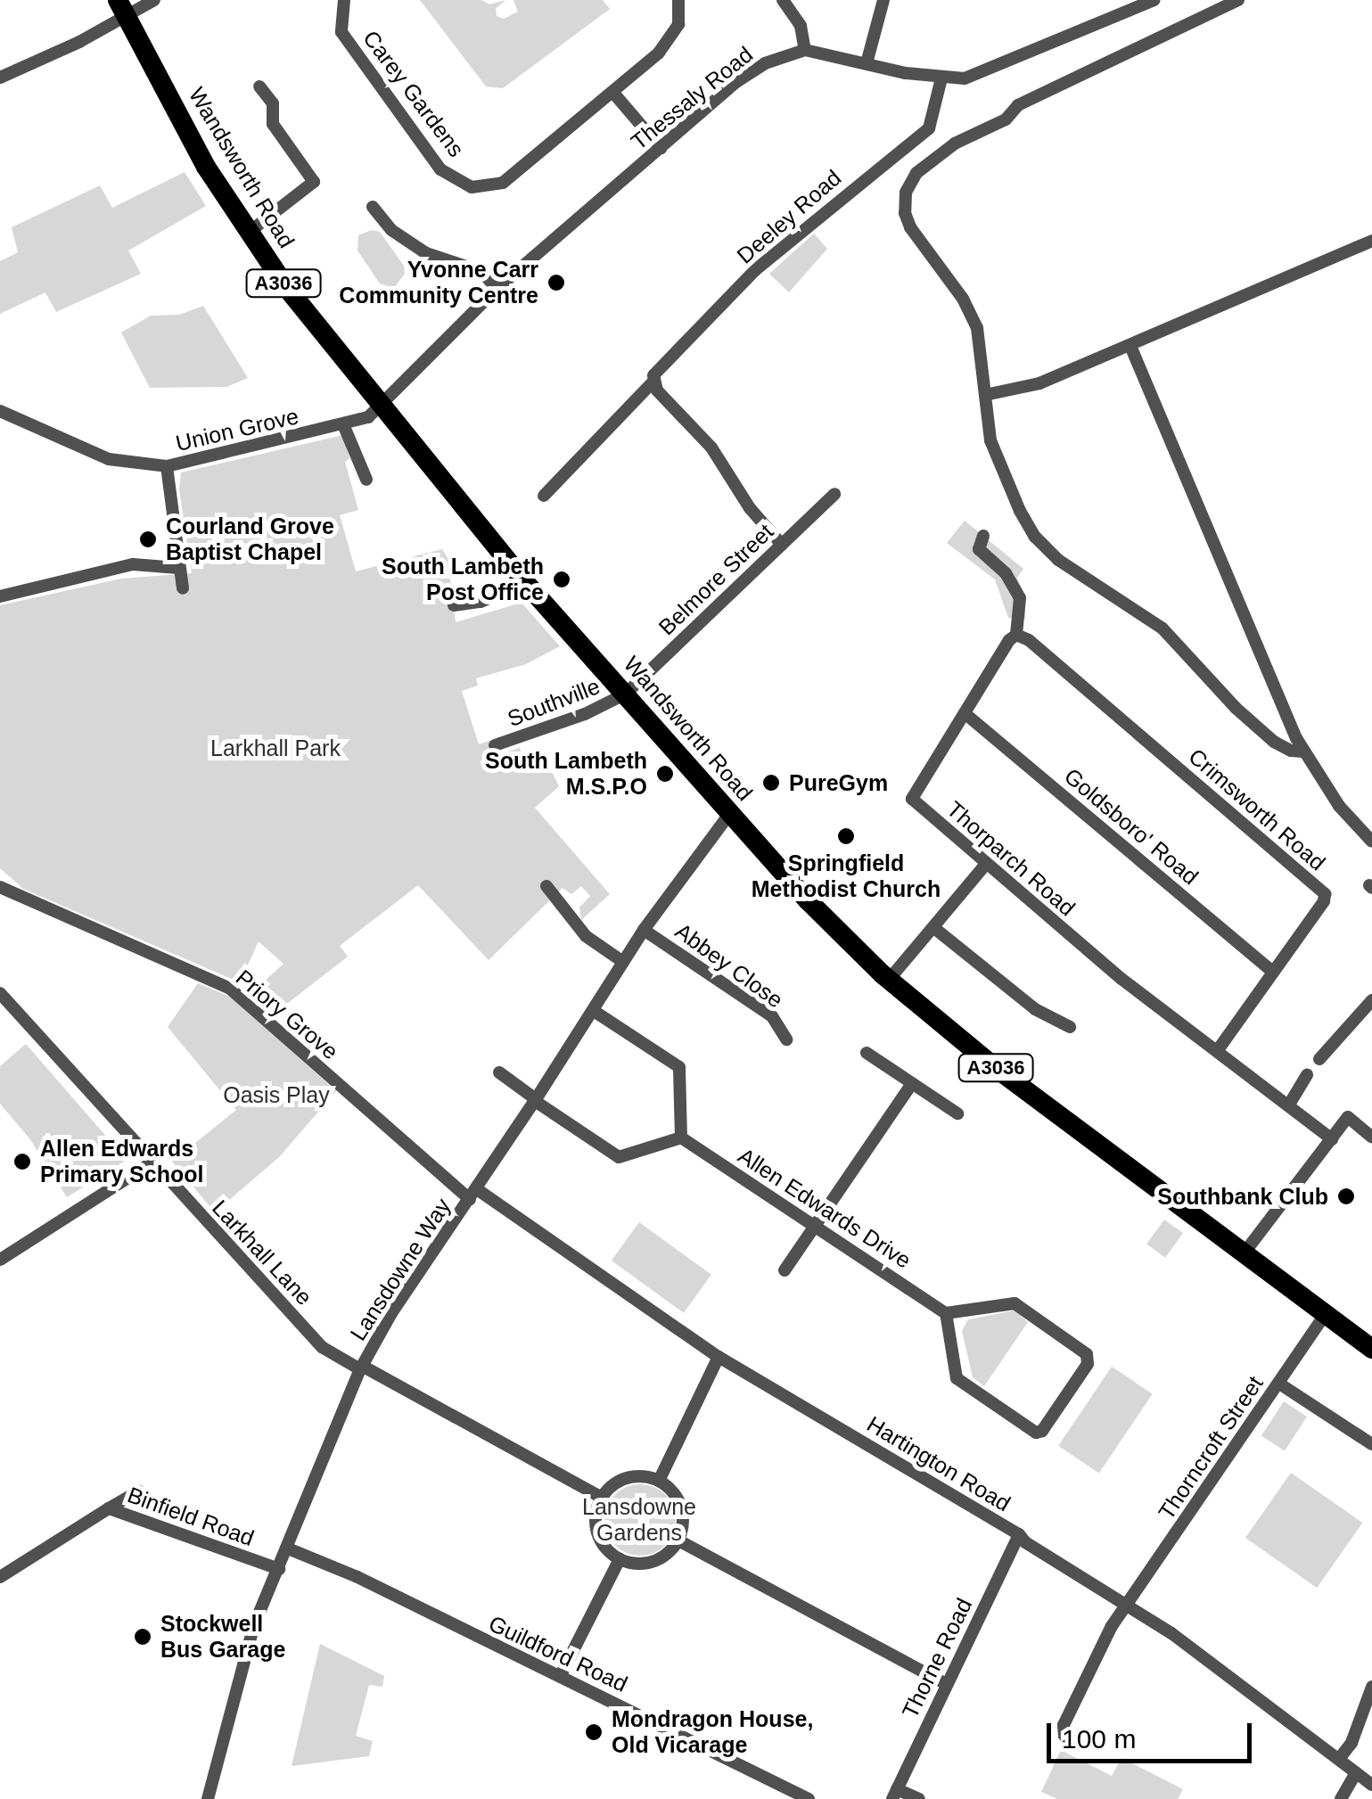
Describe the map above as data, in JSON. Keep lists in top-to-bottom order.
{
  "streets": {
    "main road": ["Wandsworth Road", "A3036"],
    "street": [
      "Carey Gardens",
      "Thessaly Road",
      "Deeley Road",
      "Union Grove",
      "Belmore Street",
      "Southville",
      "Crimsworth Road",
      "Goldsboro' Road",
      "Thorparch Road",
      "Abbey Close",
      "Priory Grove",
      "Allen Edwards Drive",
      "Larkhall Lane",
      "Lansdowne Way",
      "Thorncroft Street",
      "Hartington Road",
      "Binfield Road",
      "Guildford Road",
      "Thorne Road"
    ]
  },
  "crossings": [
    ["Thessaly Road", "Wandsworth Road"],
    ["Thessaly Road", "Union Grove"],
    ["Wandsworth Road", "Union Grove"],
    ["Wandsworth Road", "Belmore Street"],
    ["Wandsworth Road", "Southville"],
    ["Wandsworth Road", "Lansdowne Way"],
    ["Wandsworth Road", "Thorncroft Street"],
    ["Belmore Street", "Southville"],
    ["Crimsworth Road", "Goldsboro' Road"],
    ["Crimsworth Road", "Thorparch Road"],
    ["Goldsboro' Road", "Thorparch Road"],
    ["Abbey Close", "Lansdowne Way"],
    ["Priory Grove", "Lansdowne Way"],
    ["Priory Grove", "Hartington Road"],
    ["Larkhall Lane", "Lansdowne Way"],
    ["Lansdowne Way", "Hartington Road"],
    ["Lansdowne Way", "Binfield Road"],
    ["Lansdowne Way", "Guildford Road"],
    ["Thorncroft Street", "Hartington Road"],
    ["Hartington Road", "Thorne Road"]
  ],
  "parks": ["Larkhall Park", "Oasis Play", "Lansdowne Gardens"],
  "places": [
    "Yvonne Carr Community Centre",
    "Courland Grove Baptist Chapel",
    "South Lambeth Post Office",
    "South Lambeth M.S.P.O",
    "PureGym",
    "Springfield Methodist Church",
    "Allen Edwards Primary School",
    "Southbank Club",
    "Stockwell Bus Garage",
    "Mondragon House, Old Vicarage"
  ],
  "scale_bar": "100 m"
}
